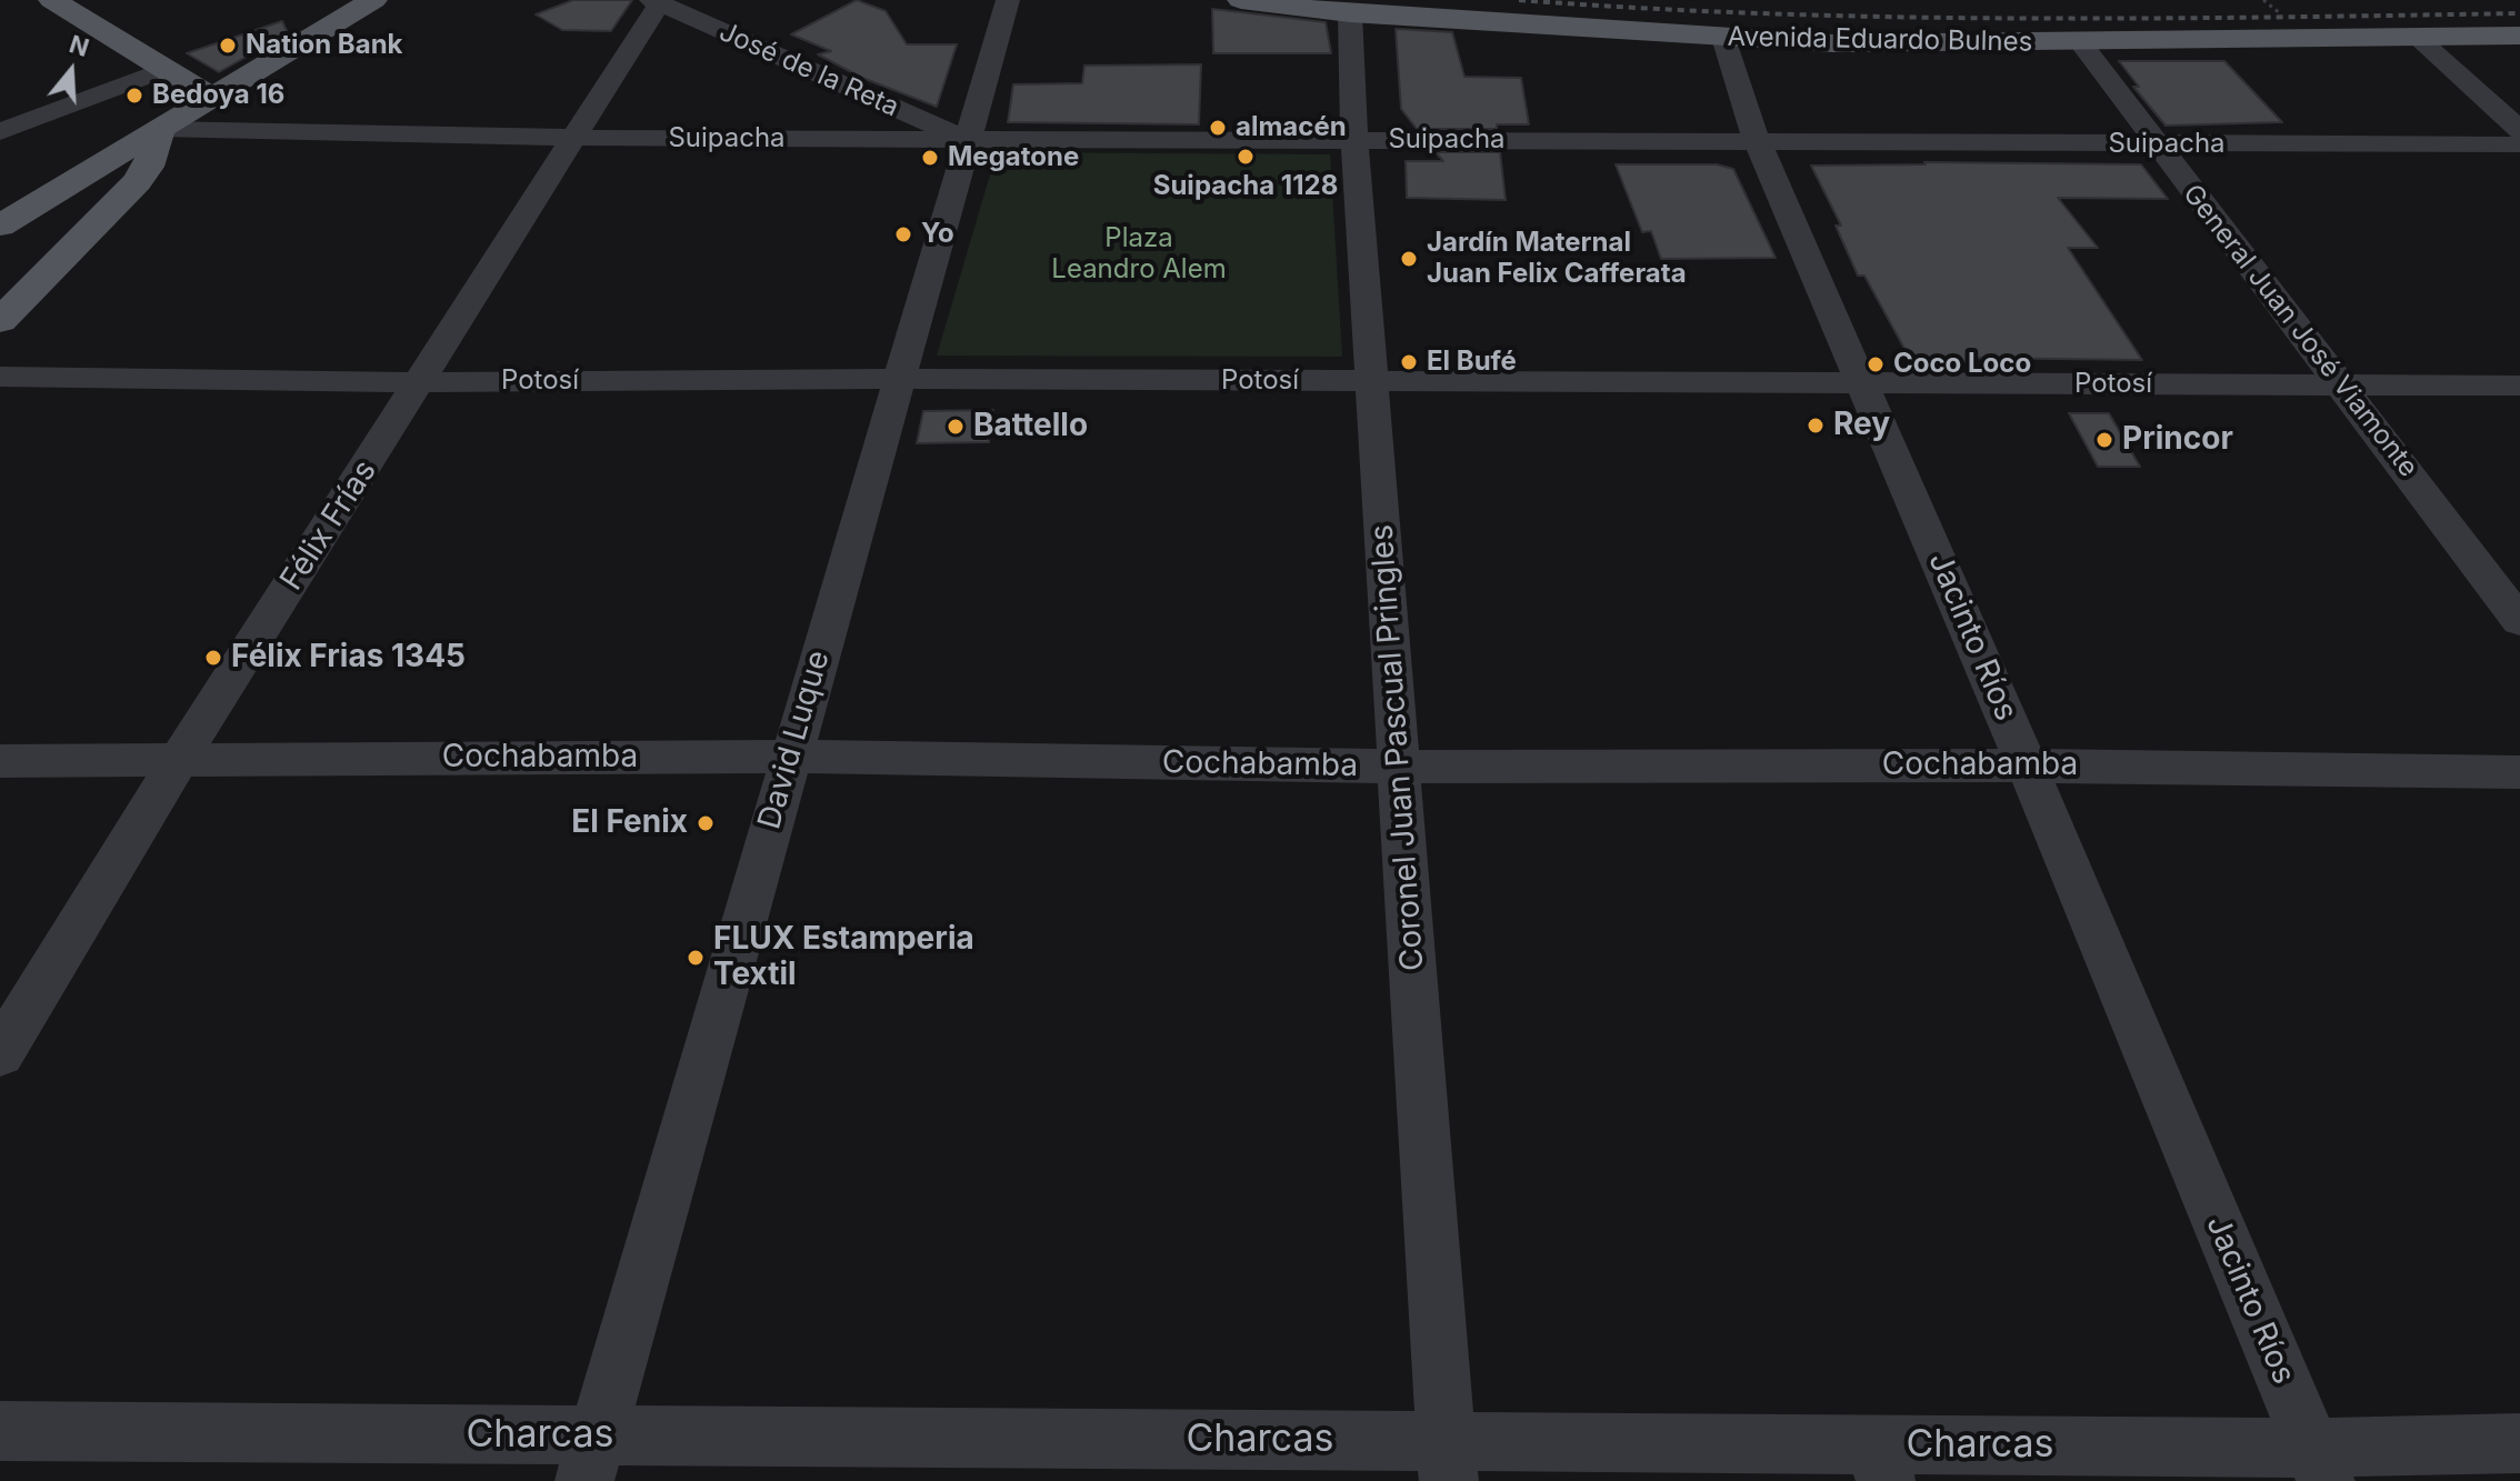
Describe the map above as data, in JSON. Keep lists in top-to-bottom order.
{
  "streets": {
    "main road": ["Avenida Eduardo Bulnes"],
    "street": [
      "José de la Reta",
      "Suipacha",
      "General Juan José Viamonte",
      "Potosí",
      "Félix Frías",
      "Jacinto Ríos",
      "David Luque",
      "Coronel Juan Pascual Pringles",
      "Cochabamba",
      "Charcas"
    ]
  },
  "crossings": [
    ["Avenida Eduardo Bulnes", "General Juan José Viamonte"],
    ["Avenida Eduardo Bulnes", "Jacinto Ríos"],
    ["Avenida Eduardo Bulnes", "Coronel Juan Pascual Pringles"],
    ["José de la Reta", "Suipacha"],
    ["José de la Reta", "Félix Frías"],
    ["José de la Reta", "David Luque"],
    ["Suipacha", "General Juan José Viamonte"],
    ["Suipacha", "Félix Frías"],
    ["Suipacha", "Jacinto Ríos"],
    ["Suipacha", "David Luque"],
    ["Suipacha", "Coronel Juan Pascual Pringles"],
    ["General Juan José Viamonte", "Potosí"],
    ["Potosí", "Félix Frías"],
    ["Potosí", "Jacinto Ríos"],
    ["Potosí", "David Luque"],
    ["Potosí", "Coronel Juan Pascual Pringles"],
    ["Félix Frías", "Cochabamba"],
    ["Jacinto Ríos", "Cochabamba"],
    ["Jacinto Ríos", "Charcas"],
    ["David Luque", "Cochabamba"],
    ["David Luque", "Charcas"],
    ["Coronel Juan Pascual Pringles", "Cochabamba"],
    ["Coronel Juan Pascual Pringles", "Charcas"]
  ],
  "parks": ["Plaza Leandro Alem"],
  "places": [
    "Nation Bank",
    "Bedoya 16",
    "almacén",
    "Suipacha 1128",
    "Megatone",
    "Yo",
    "Jardín Maternal Juan Felix Cafferata",
    "El Bufé",
    "Coco Loco",
    "Rey",
    "Battello",
    "Princor",
    "Félix Frias 1345",
    "El Fenix",
    "FLUX Estamperia Textil"
  ],
  "north": "top"
}
